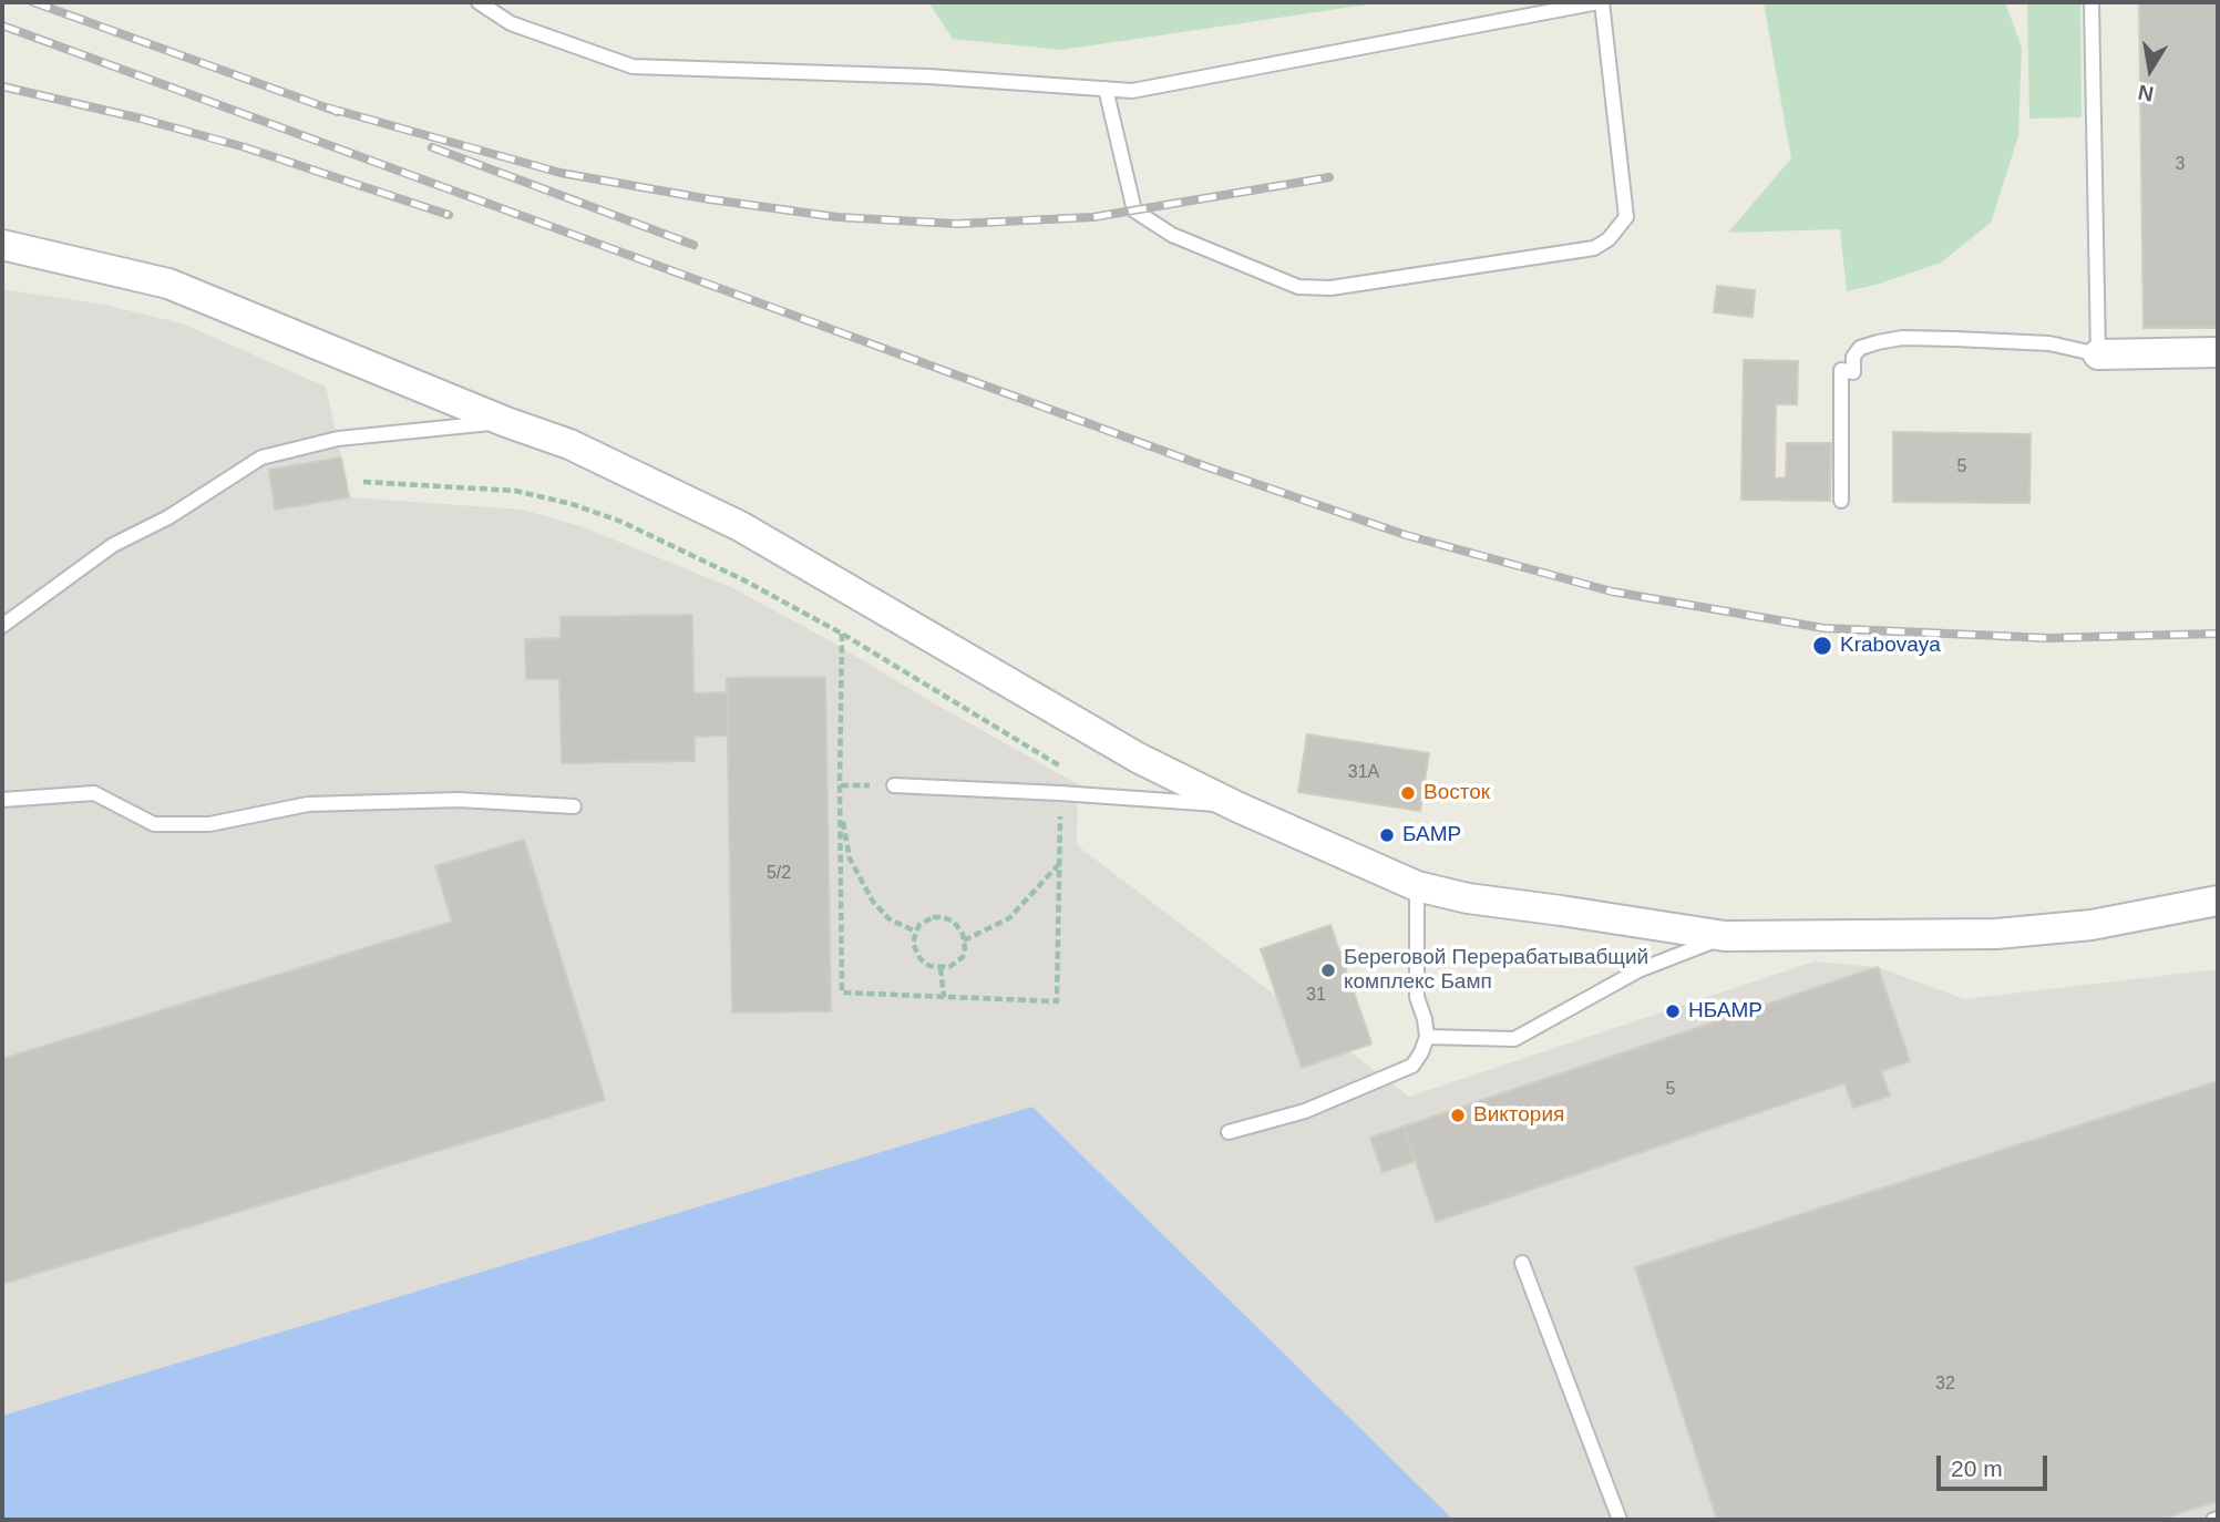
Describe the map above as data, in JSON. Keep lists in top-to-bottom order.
{
  "places": [
    "Krabovaya",
    "Восток",
    "БАМР",
    "Береговой Перерабатывабщий комплекс Бамп",
    "НБАМР",
    "Виктория"
  ],
  "house_numbers": [
    "3",
    "5",
    "31А",
    "5/2",
    "31",
    "5",
    "32"
  ],
  "scale_bar": "20 m",
  "north": "bottom"
}
